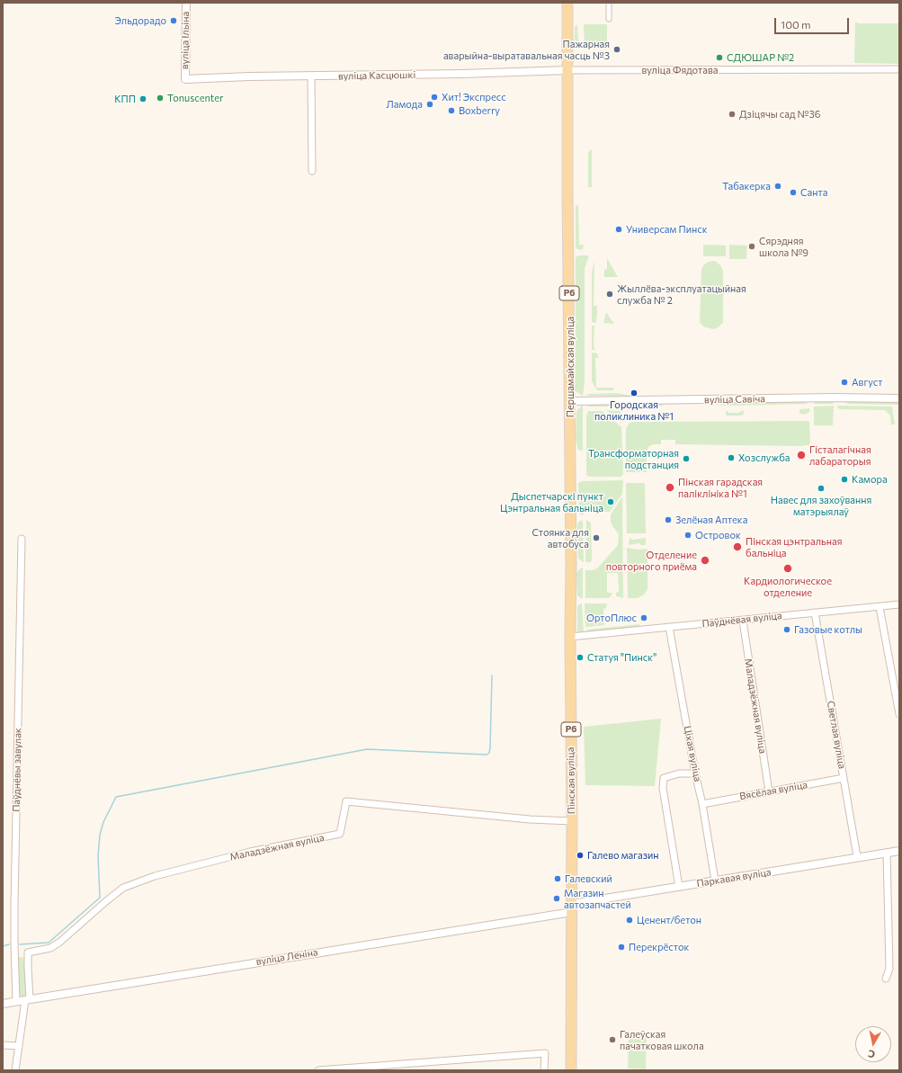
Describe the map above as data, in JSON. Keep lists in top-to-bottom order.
{
  "streets": {
    "main road": ["Р6", "Першамайская вуліца", "Пінская вуліца"],
    "street": [
      "вуліца Ільіна",
      "вуліца Фядотава",
      "вуліца Касцюшкі",
      "вуліца Савіча",
      "Паўднёвая вуліца",
      "Маладзёжная вуліца",
      "Светлая вуліца",
      "Ціхая вуліца",
      "Паўднёвы завулак",
      "Вясёлая вуліца",
      "Паркавая вуліца",
      "вуліца Леніна"
    ]
  },
  "crossings": [
    ["вуліца Ільіна", "вуліца Касцюшкі"],
    ["вуліца Фядотава", "вуліца Касцюшкі"],
    ["вуліца Фядотава", "Першамайская вуліца"],
    ["вуліца Касцюшкі", "Першамайская вуліца"],
    ["Першамайская вуліца", "вуліца Савіча"],
    ["Першамайская вуліца", "Паўднёвая вуліца"],
    ["Першамайская вуліца", "Пінская вуліца"],
    ["Паўднёвая вуліца", "Маладзёжная вуліца"],
    ["Паўднёвая вуліца", "Светлая вуліца"],
    ["Паўднёвая вуліца", "Ціхая вуліца"],
    ["Паўднёвая вуліца", "Пінская вуліца"],
    ["Маладзёжная вуліца", "Пінская вуліца"],
    ["Маладзёжная вуліца", "Вясёлая вуліца"],
    ["Маладзёжная вуліца", "вуліца Леніна"],
    ["Светлая вуліца", "Вясёлая вуліца"],
    ["Светлая вуліца", "Паркавая вуліца"],
    ["Ціхая вуліца", "Вясёлая вуліца"],
    ["Ціхая вуліца", "Паркавая вуліца"],
    ["Паўднёвы завулак", "вуліца Леніна"],
    ["Пінская вуліца", "Паркавая вуліца"],
    ["Пінская вуліца", "вуліца Леніна"],
    ["Паркавая вуліца", "вуліца Леніна"]
  ],
  "places": [
    "Эльдорадо",
    "Пажарная аварыйна-выратавальная часць №3",
    "СДЮШАР №2",
    "Хит! Экспресс",
    "Tonuscenter",
    "КПП",
    "Ламода",
    "Boxberry",
    "Дзіцячы сад №36",
    "Табакерка",
    "Санта",
    "Универсам Пинск",
    "Сярэдняя школа №9",
    "Жыллёва-эксплуатацыйная служба № 2",
    "Август",
    "Городская поликлиника №1",
    "Гісталагічная лабараторыя",
    "Хозслужба",
    "Трансформаторная подстанция",
    "Камора",
    "Пінская гарадская паліклініка №1",
    "Навес для захоўвання матэрыялаў",
    "Дыспетчарскі пункт Цэнтральная бальніца",
    "Зелёная Аптека",
    "Островок",
    "Стоянка для автобуса",
    "Пінская цэнтральная бальніца",
    "Отделение повторного приёма",
    "Кардиологическое отделение",
    "ОртоПлюс",
    "Газовые котлы",
    "Статуя \"Пинск\"",
    "Галево магазин",
    "Галевский",
    "Магазин автозапчастей",
    "Ценент/бетон",
    "Перекрёсток",
    "Галеўская пачатковая школа"
  ],
  "scale_bar": "100 m",
  "north": "bottom"
}
